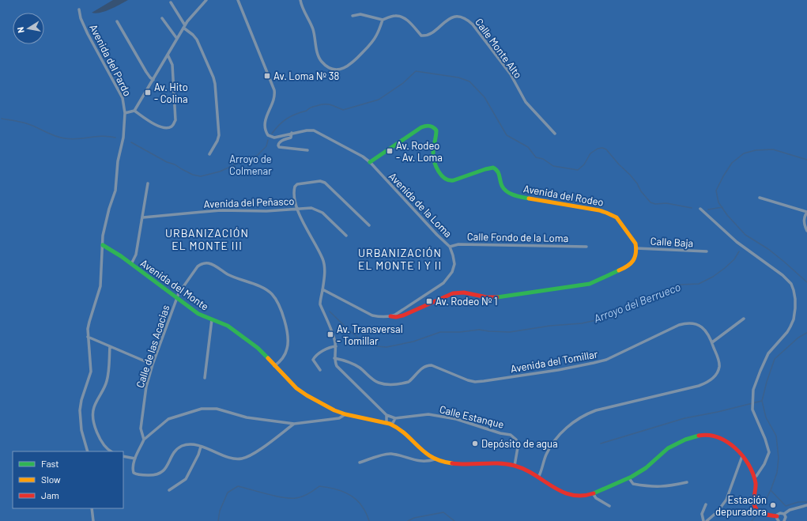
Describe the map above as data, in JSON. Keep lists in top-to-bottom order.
{
  "streets": {
    "street": [
      "Calle Monte Alto",
      "Avenida del Pardo",
      "Avenida del Rodeo",
      "Avenida del Peñasco",
      "Avenida de la Loma",
      "Calle Fondo de la Loma",
      "Calle Baja",
      "Avenida del Monte",
      "Calle de las Acacias",
      "Avenida del Tomillar",
      "Calle Estanque"
    ]
  },
  "crossings": [
    ["Avenida del Pardo", "Avenida del Monte"],
    ["Avenida del Rodeo", "Avenida de la Loma"],
    ["Avenida del Rodeo", "Calle Baja"],
    ["Avenida de la Loma", "Calle Fondo de la Loma"],
    ["Avenida del Monte", "Calle de las Acacias"],
    ["Avenida del Monte", "Avenida del Tomillar"],
    ["Avenida del Monte", "Calle Estanque"]
  ],
  "districts": ["URBANIZACIÓN EL MONTE III", "URBANIZACIÓN EL MONTE I Y II"],
  "water": ["Arroyo del Berrueco"],
  "parks": ["Arroyo de Colmenar"],
  "places": {
    "transit": [
      "Av. Loma Nº 38",
      "Av. Hito - Colina",
      "Av. Rodeo - Av. Loma",
      "Av. Rodeo Nº 1",
      "Av. Transversal - Tomillar"
    ],
    "other": ["Depósito de agua", "Estación depuradora"]
  },
  "legend": ["Fast", "Slow", "Jam"],
  "north": "left"
}
